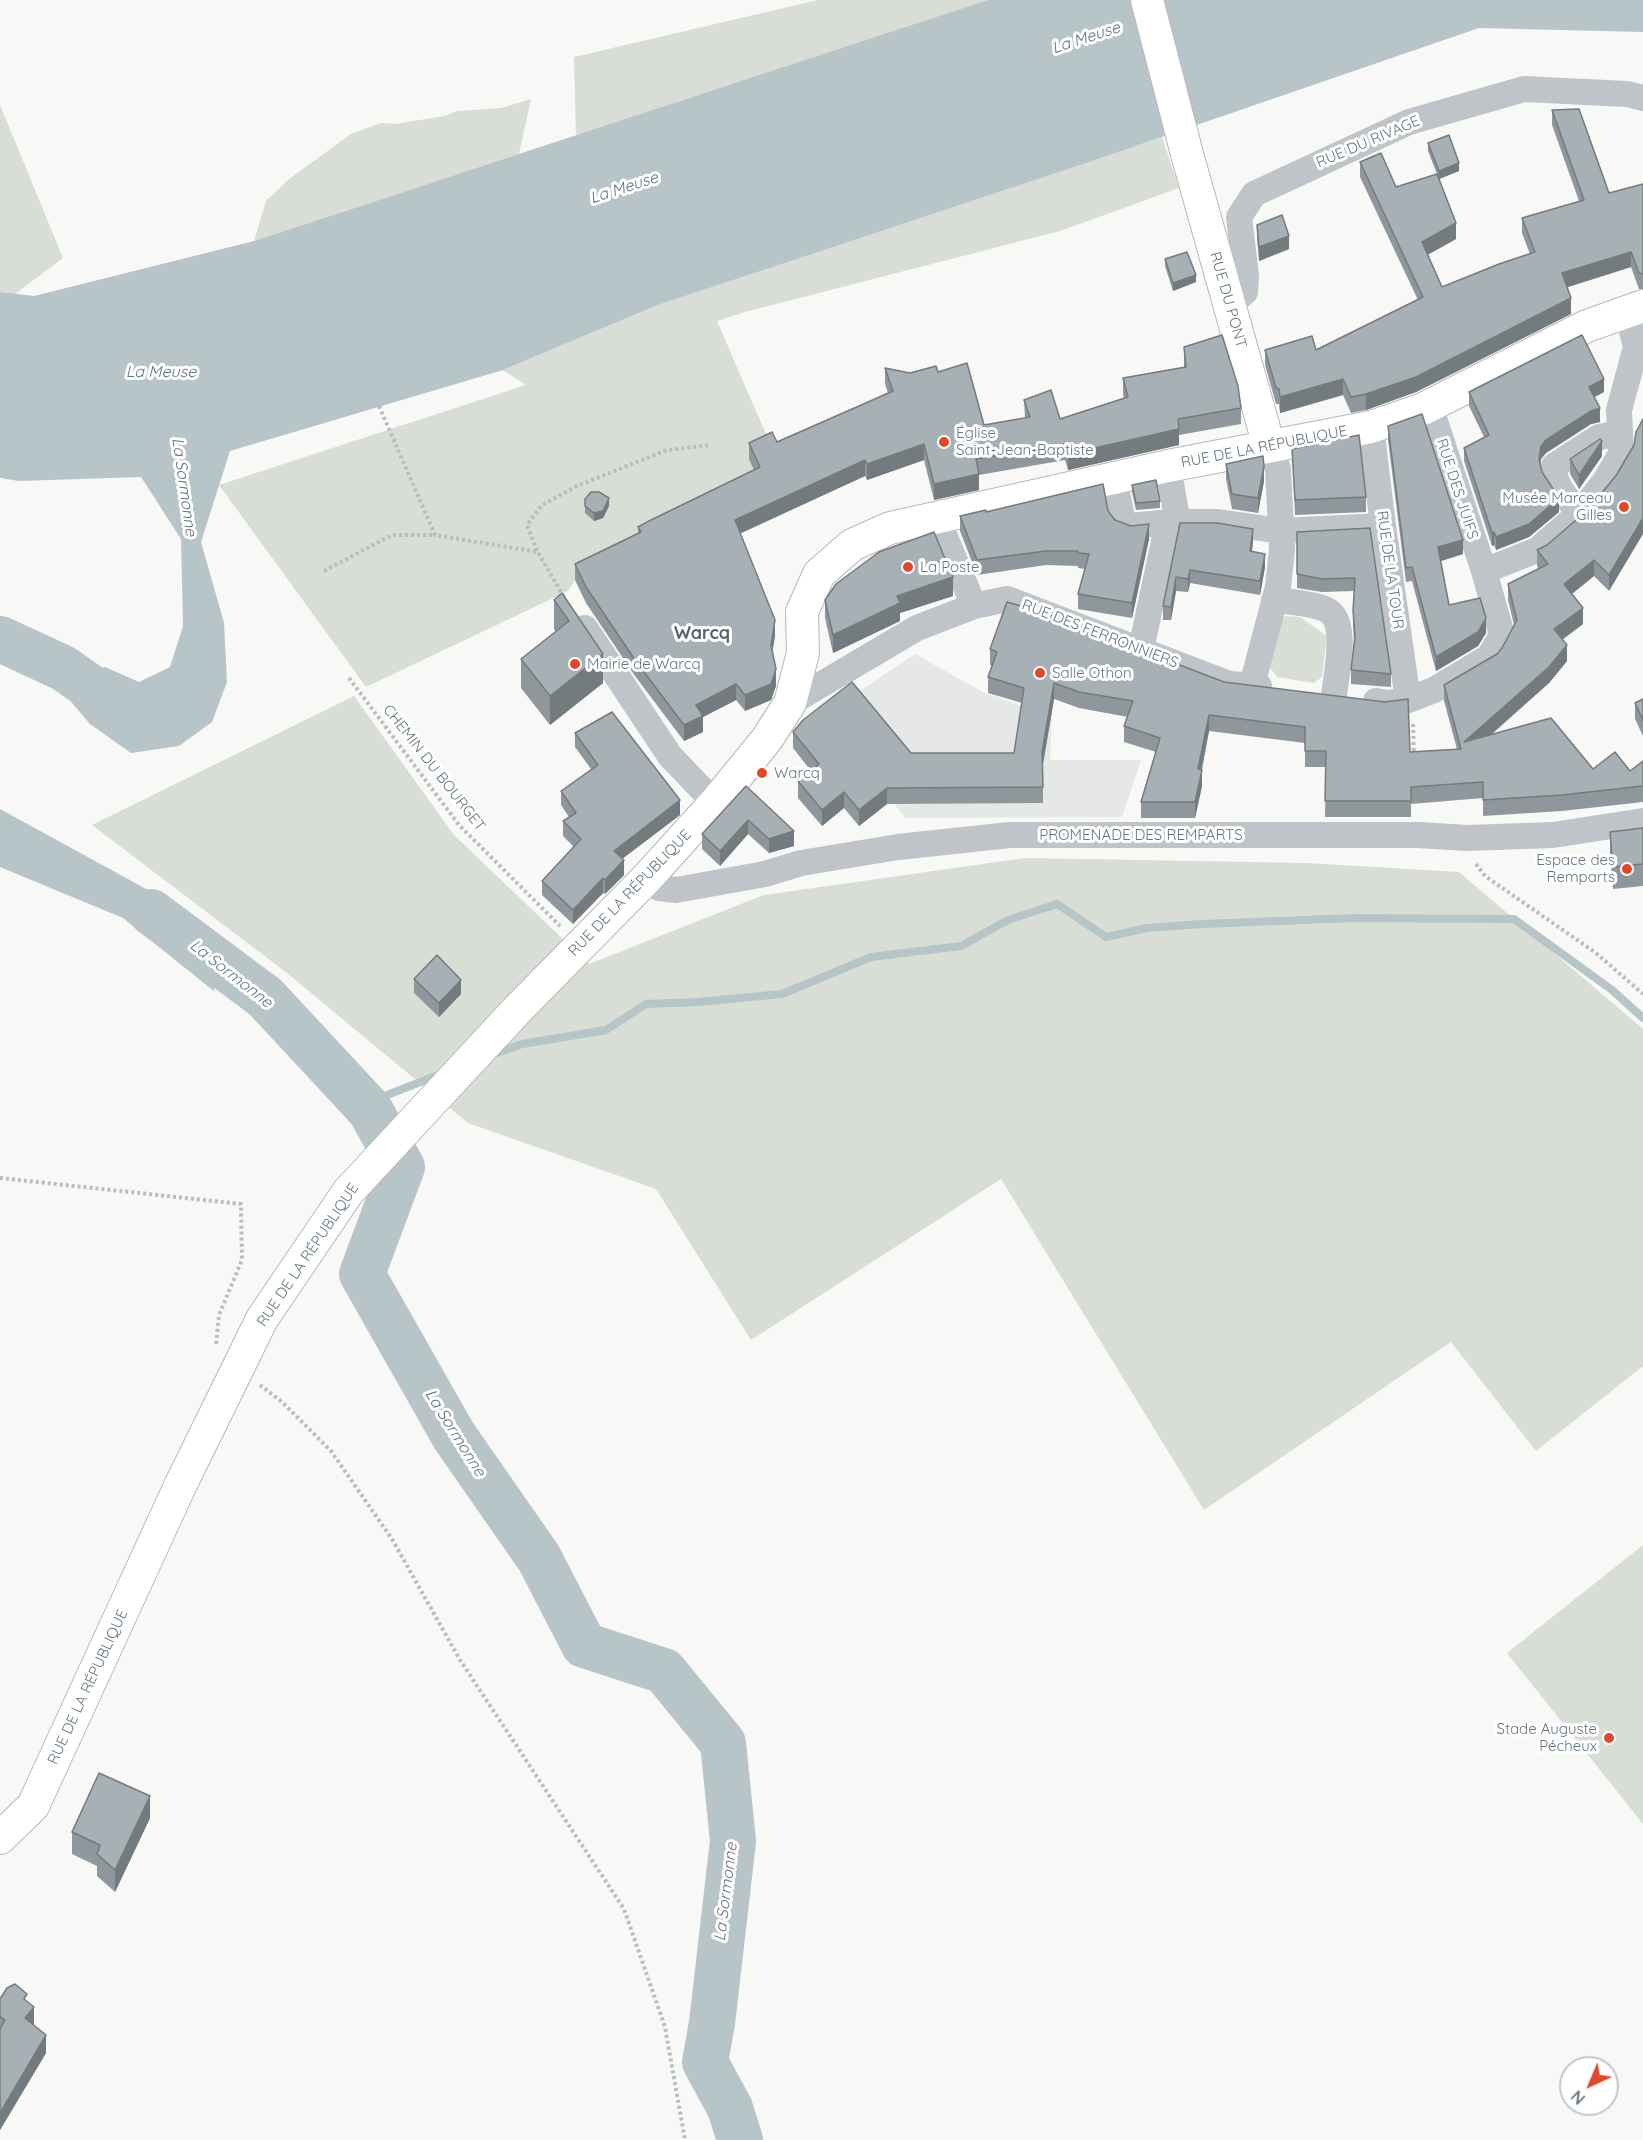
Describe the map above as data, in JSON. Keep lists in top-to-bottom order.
{
  "streets": {
    "main road": ["RUE DU PONT", "RUE DE LA RÉPUBLIQUE"],
    "street": [
      "RUE DU RIVAGE",
      "RUE DES JUIFS",
      "RUE DE LA TOUR",
      "RUE DES FERRONNIERS",
      "PROMENADE DES REMPARTS"
    ],
    "path": ["CHEMIN DU BOURGET"]
  },
  "crossings": [
    ["RUE DU RIVAGE", "RUE DU PONT"],
    ["RUE DU PONT", "RUE DE LA RÉPUBLIQUE"],
    ["RUE DE LA RÉPUBLIQUE", "RUE DES JUIFS"],
    ["RUE DE LA RÉPUBLIQUE", "RUE DE LA TOUR"],
    ["RUE DE LA RÉPUBLIQUE", "RUE DES FERRONNIERS"],
    ["RUE DE LA RÉPUBLIQUE", "CHEMIN DU BOURGET"],
    ["RUE DE LA RÉPUBLIQUE", "PROMENADE DES REMPARTS"],
    ["RUE DES JUIFS", "RUE DE LA TOUR"],
    ["RUE DES JUIFS", "RUE DES FERRONNIERS"],
    ["RUE DE LA TOUR", "RUE DES FERRONNIERS"]
  ],
  "districts": ["Warcq"],
  "water": ["La Meuse", "La Sormonne"],
  "places": [
    "Église Saint-Jean-Baptiste",
    "Musée Marceau Gilles",
    "La Poste",
    "Mairie de Warcq",
    "Salle Othon",
    "Warcq",
    "Espace des Remparts",
    "Stade Auguste Pécheux"
  ],
  "north": "bottom left"
}
